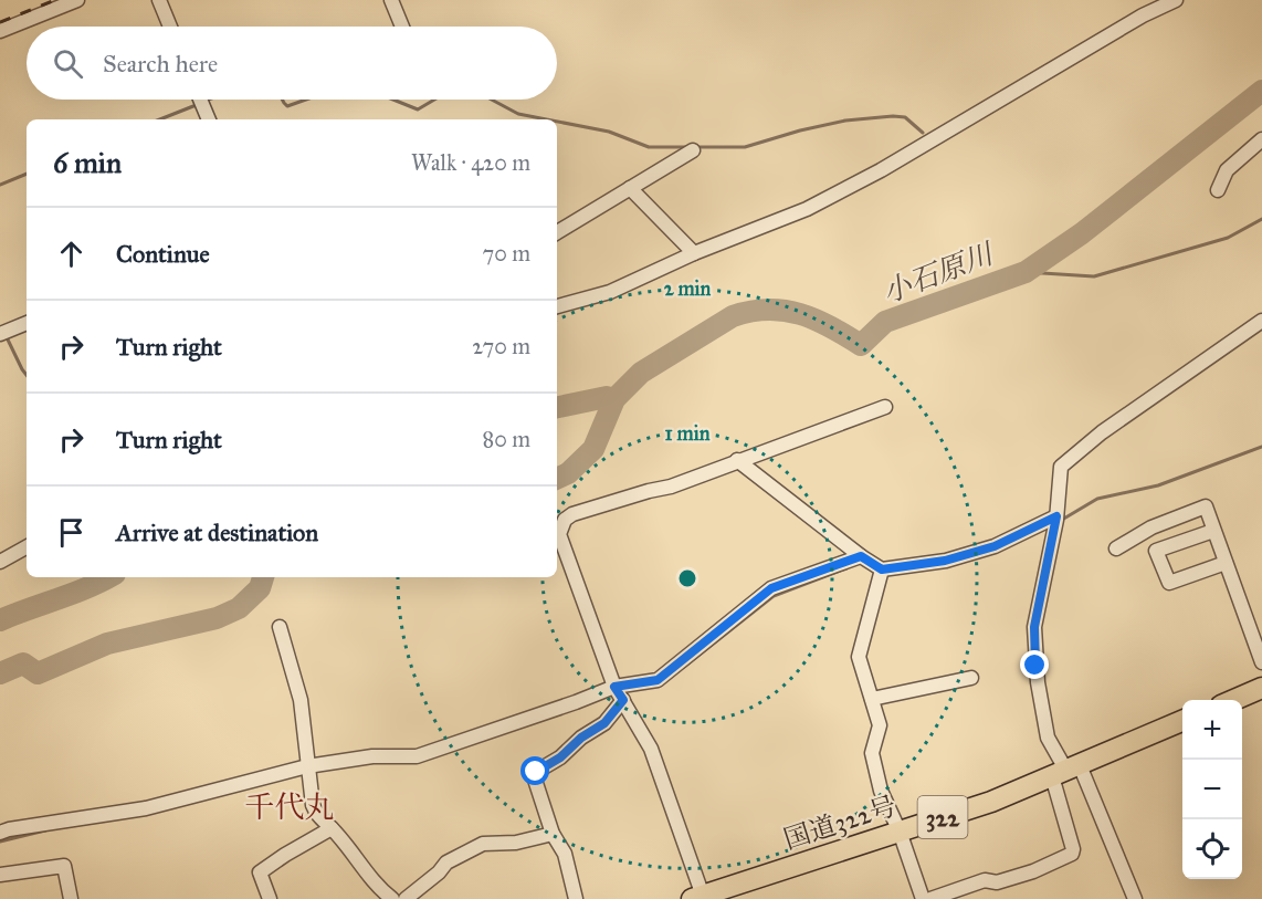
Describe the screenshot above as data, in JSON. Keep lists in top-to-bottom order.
{
  "streets": {
    "highway": ["322", "国道322号"]
  },
  "districts": ["千代丸"],
  "water": ["小石原川"],
  "page": {
    "search": "Search here",
    "heading": ["6 min", "Walk · 420 m"],
    "list": [
      ["Continue", "70 m"],
      ["Turn right", "270 m"],
      ["Turn right", "80 m"],
      "Arrive at destination"
    ],
    "map_buttons": ["+", "−"]
  },
  "rings": ["2 min", "1 min"]
}
